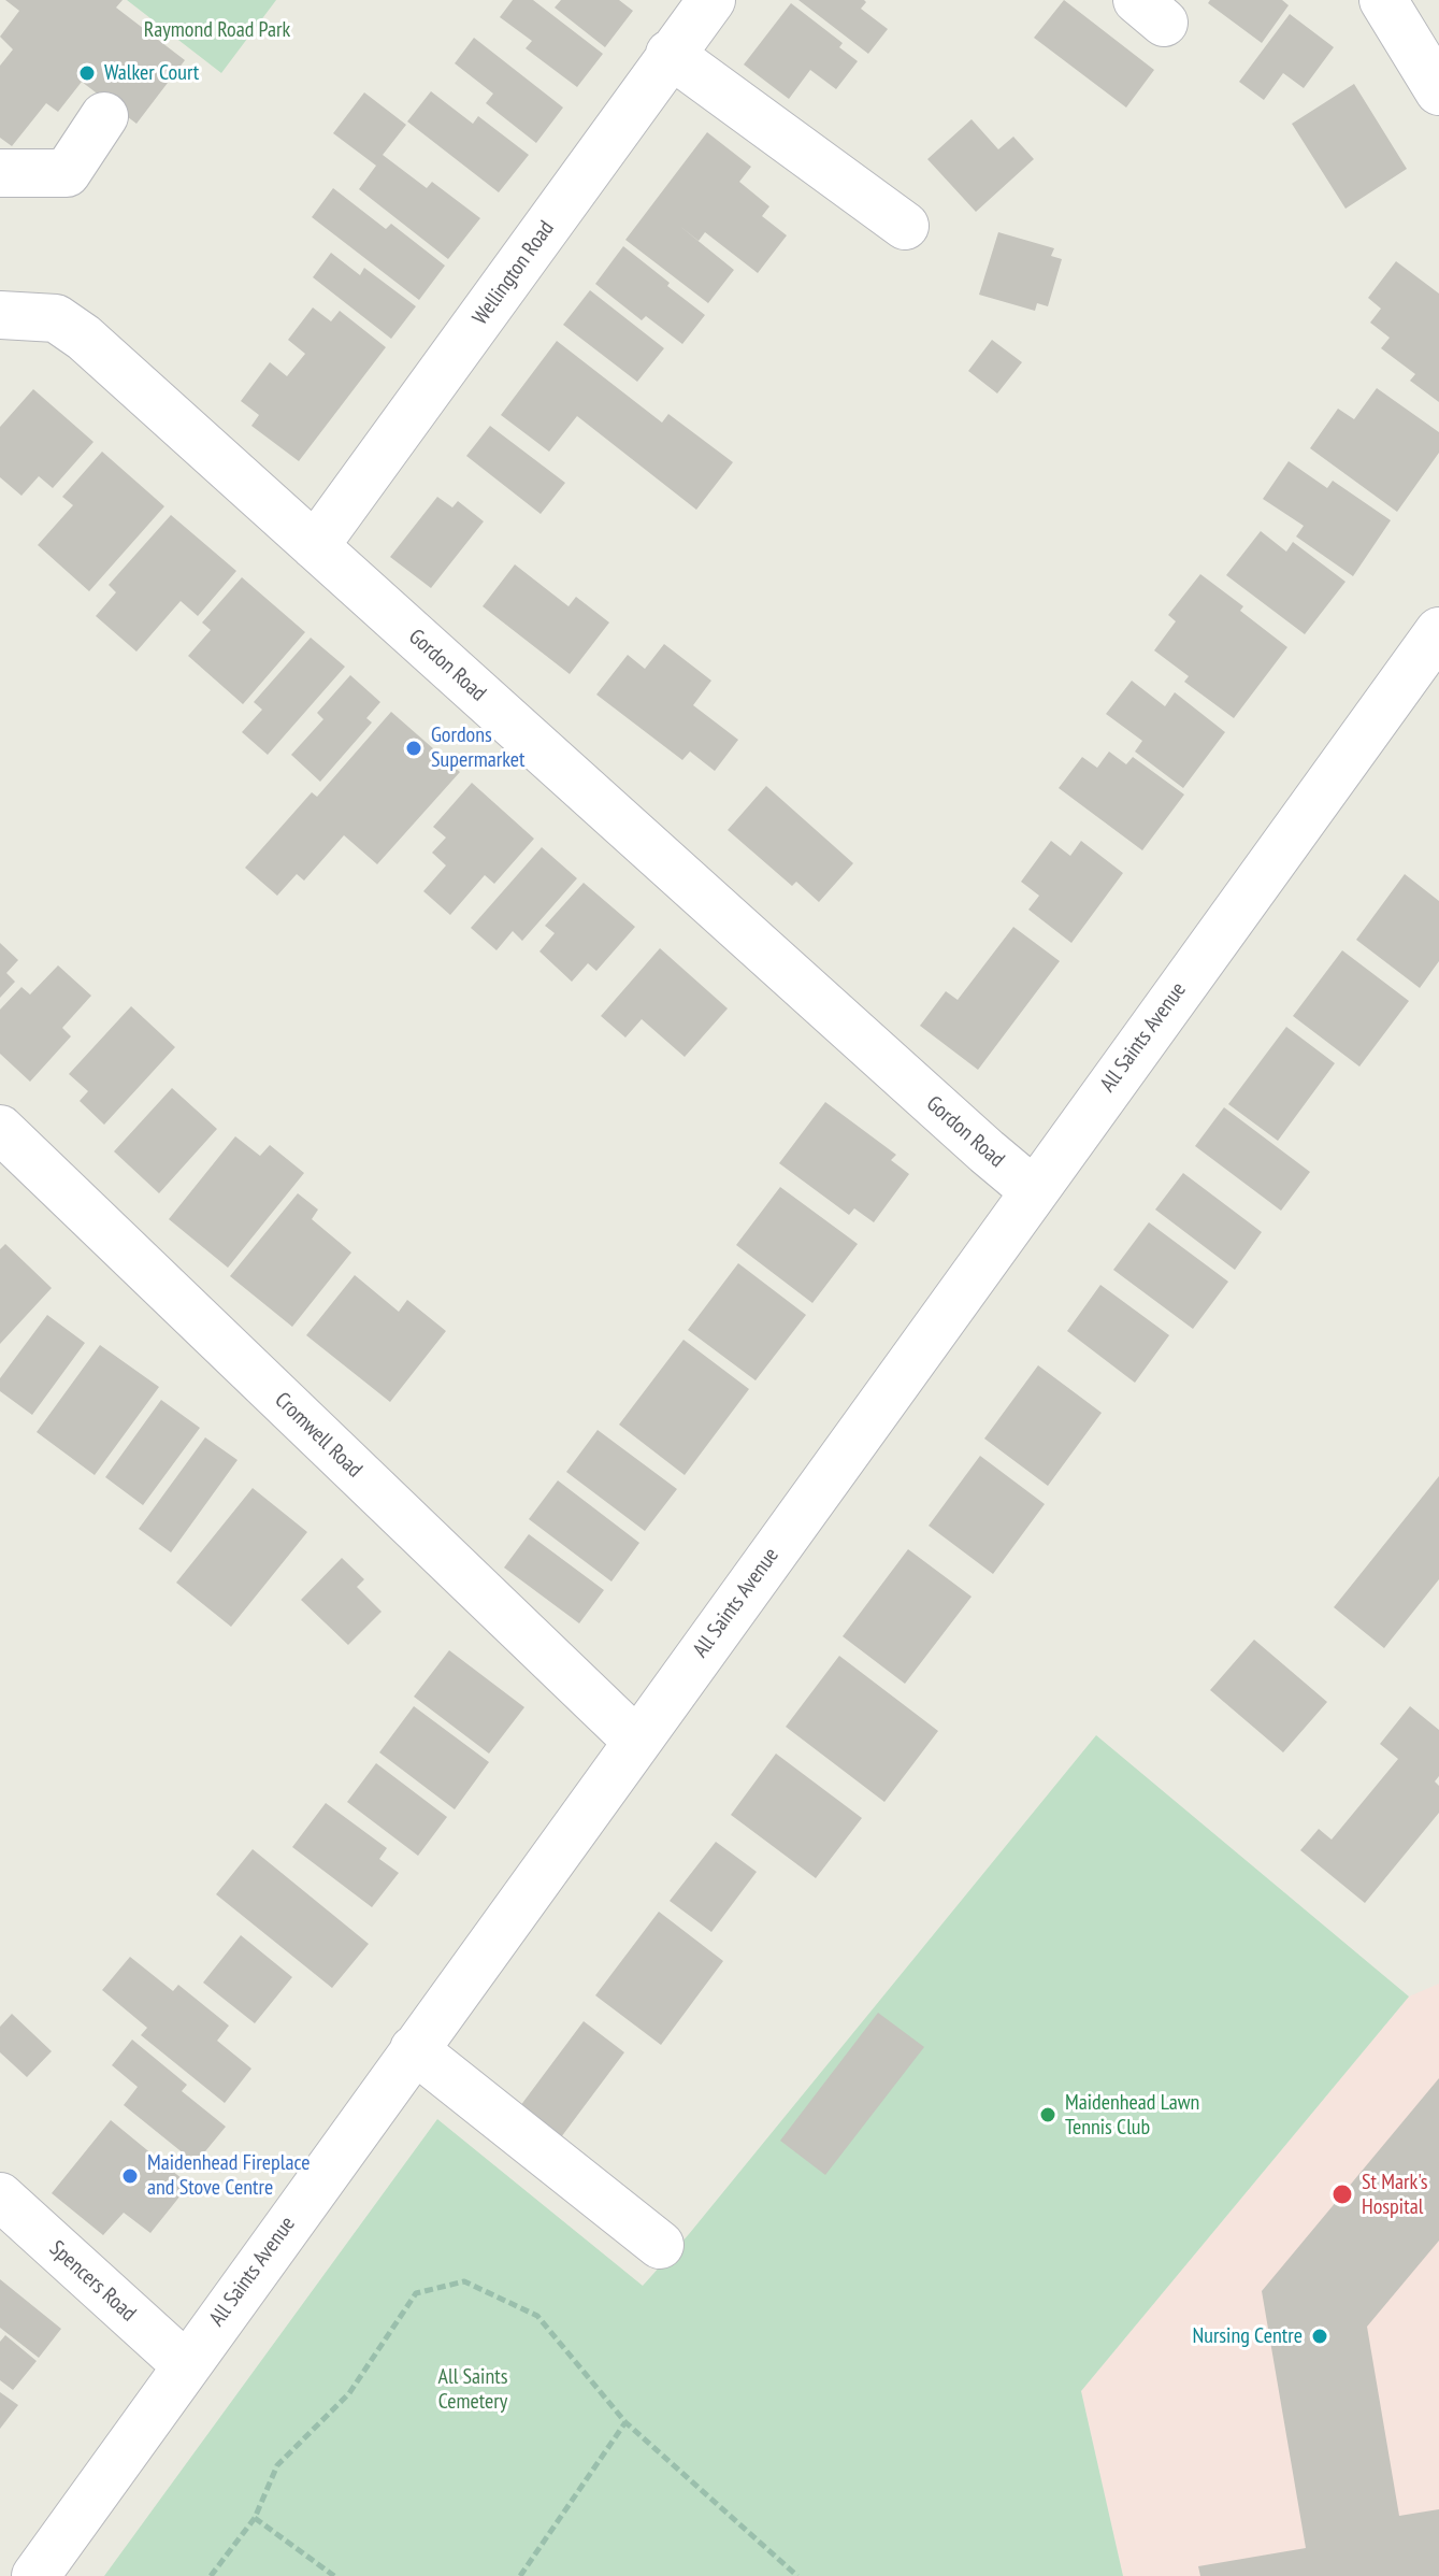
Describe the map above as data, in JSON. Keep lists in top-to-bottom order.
{
  "streets": {
    "street": [
      "Wellington Road",
      "Gordon Road",
      "All Saints Avenue",
      "Cromwell Road",
      "Spencers Road"
    ]
  },
  "crossings": [
    ["Wellington Road", "Gordon Road"],
    ["Gordon Road", "All Saints Avenue"],
    ["All Saints Avenue", "Cromwell Road"],
    ["All Saints Avenue", "Spencers Road"]
  ],
  "parks": ["Raymond Road Park", "All Saints Cemetery"],
  "places": [
    "Walker Court",
    "Gordons Supermarket",
    "Maidenhead Lawn Tennis Club",
    "Maidenhead Fireplace and Stove Centre",
    "St Mark's Hospital",
    "Nursing Centre"
  ]
}
